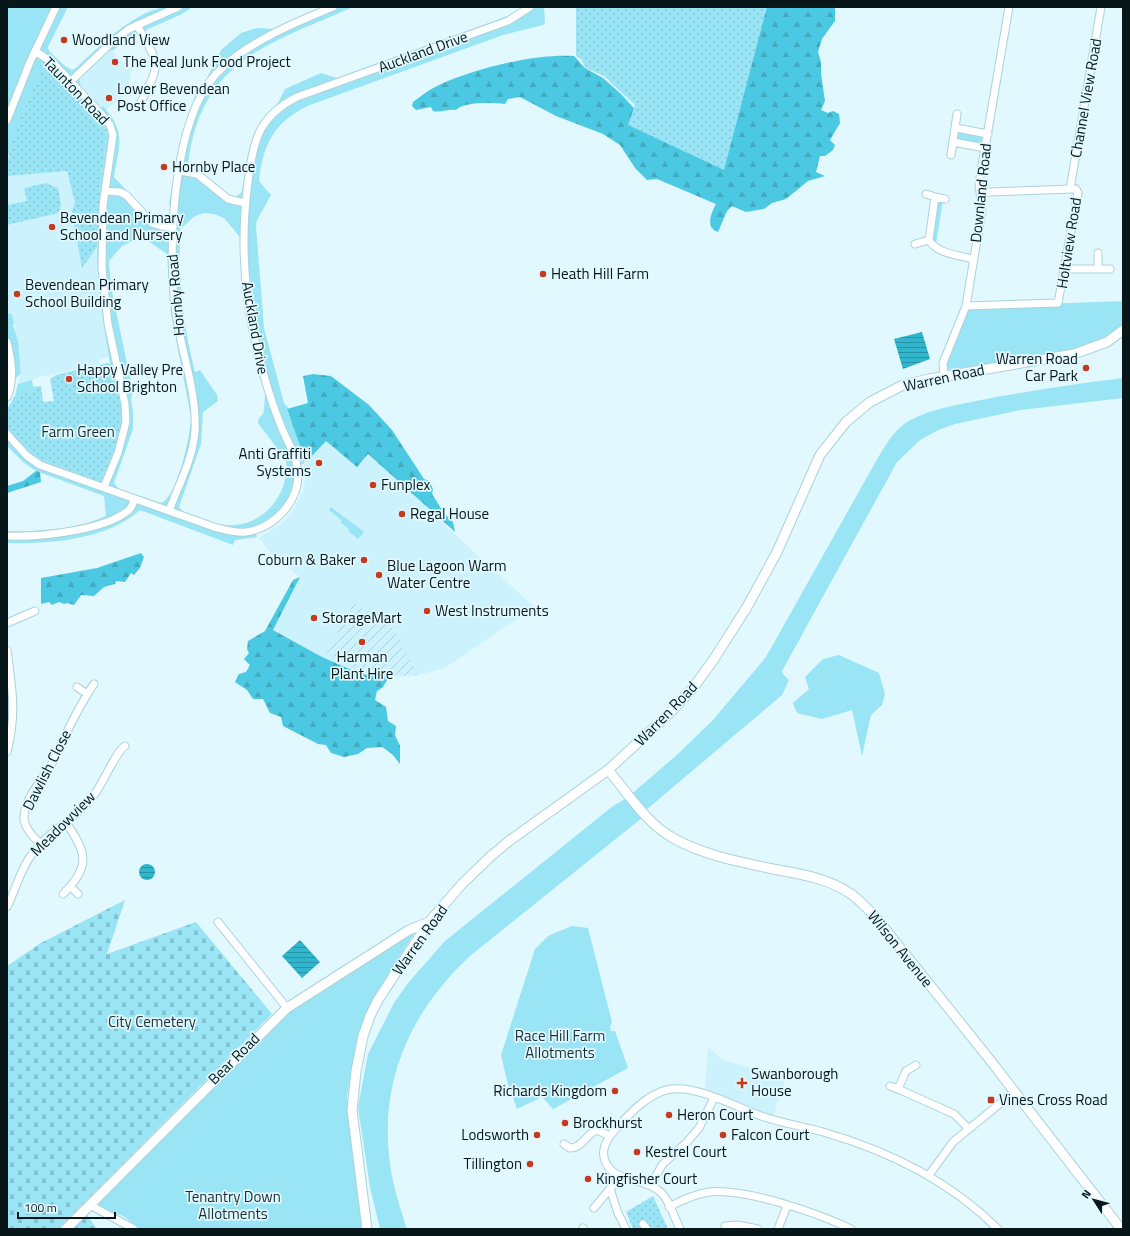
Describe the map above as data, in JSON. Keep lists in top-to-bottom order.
{
  "streets": {
    "street": [
      "Auckland Drive",
      "Taunton Road",
      "Channel View Road",
      "Downland Road",
      "Holtview Road",
      "Hornby Road",
      "Warren Road",
      "Dawlish Close",
      "Meadowview",
      "Wilson Avenue",
      "Bear Road"
    ]
  },
  "crossings": [
    ["Auckland Drive", "Taunton Road"],
    ["Auckland Drive", "Hornby Road"],
    ["Channel View Road", "Holtview Road"],
    ["Downland Road", "Holtview Road"],
    ["Downland Road", "Warren Road"],
    ["Warren Road", "Wilson Avenue"],
    ["Warren Road", "Bear Road"],
    ["Dawlish Close", "Meadowview"]
  ],
  "parks": [
    "Farm Green",
    "City Cemetery",
    "Race Hill Farm Allotments",
    "Tenantry Down Allotments"
  ],
  "places": {
    "other": [
      "Woodland View",
      "The Real Junk Food Project",
      "Lower Bevendean Post Office",
      "Hornby Place",
      "Bevendean Primary School and Nursery",
      "Heath Hill Farm",
      "Bevendean Primary School Building",
      "Warren Road Car Park",
      "Happy Valley Pre School Brighton",
      "Anti Graffiti Systems",
      "Funplex",
      "Regal House",
      "Coburn & Baker",
      "Blue Lagoon Warm Water Centre",
      "West Instruments",
      "StorageMart",
      "Harman Plant Hire",
      "Richards Kingdom",
      "Heron Court",
      "Brockhurst",
      "Lodsworth",
      "Falcon Court",
      "Kestrel Court",
      "Tillington",
      "Kingfisher Court"
    ],
    "health": ["Swanborough House"],
    "transit": ["Vines Cross Road"]
  },
  "scale_bar": "100 m",
  "north": "top left"
}
